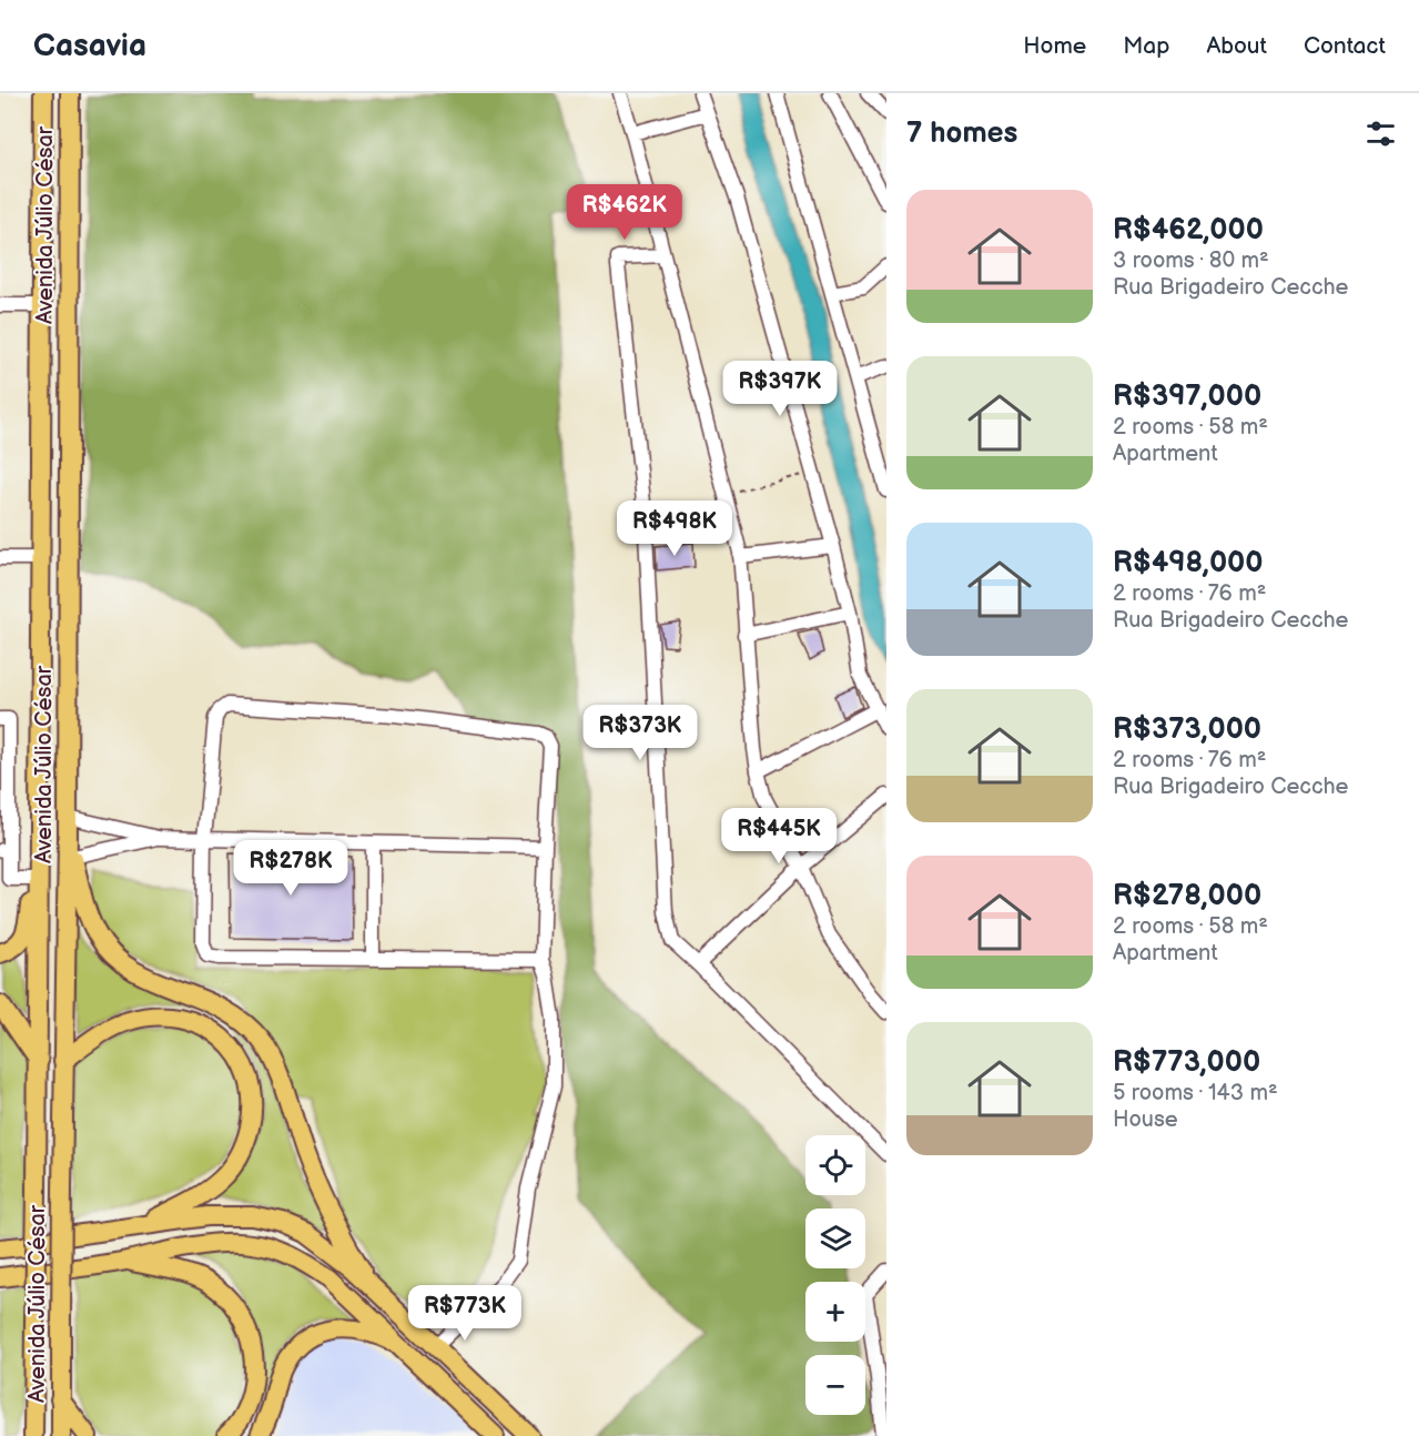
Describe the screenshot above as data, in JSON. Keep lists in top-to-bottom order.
{
  "streets": {
    "main road": ["Avenida Júlio César"]
  },
  "page": {
    "header": "Casavia",
    "nav": [
      "Home",
      "Map",
      "About",
      "Contact"
    ],
    "heading": "7 homes",
    "list": [
      {
        "name": "R$462,000",
        "note": "3 rooms · 80 m² · Rua Brigadeiro Cecche"
      },
      {
        "name": "R$397,000",
        "note": "2 rooms · 58 m² · Apartment"
      },
      {
        "name": "R$498,000",
        "note": "2 rooms · 76 m² · Rua Brigadeiro Cecche"
      },
      {
        "name": "R$373,000",
        "note": "2 rooms · 76 m² · Rua Brigadeiro Cecche"
      },
      {
        "name": "R$278,000",
        "note": "2 rooms · 58 m² · Apartment"
      },
      {
        "name": "R$773,000",
        "note": "5 rooms · 143 m² · House"
      }
    ],
    "price": [
      "R$462K",
      "R$397K",
      "R$498K",
      "R$373K",
      "R$445K",
      "R$278K",
      "R$773K"
    ],
    "map_buttons": ["+", "−"]
  }
}
